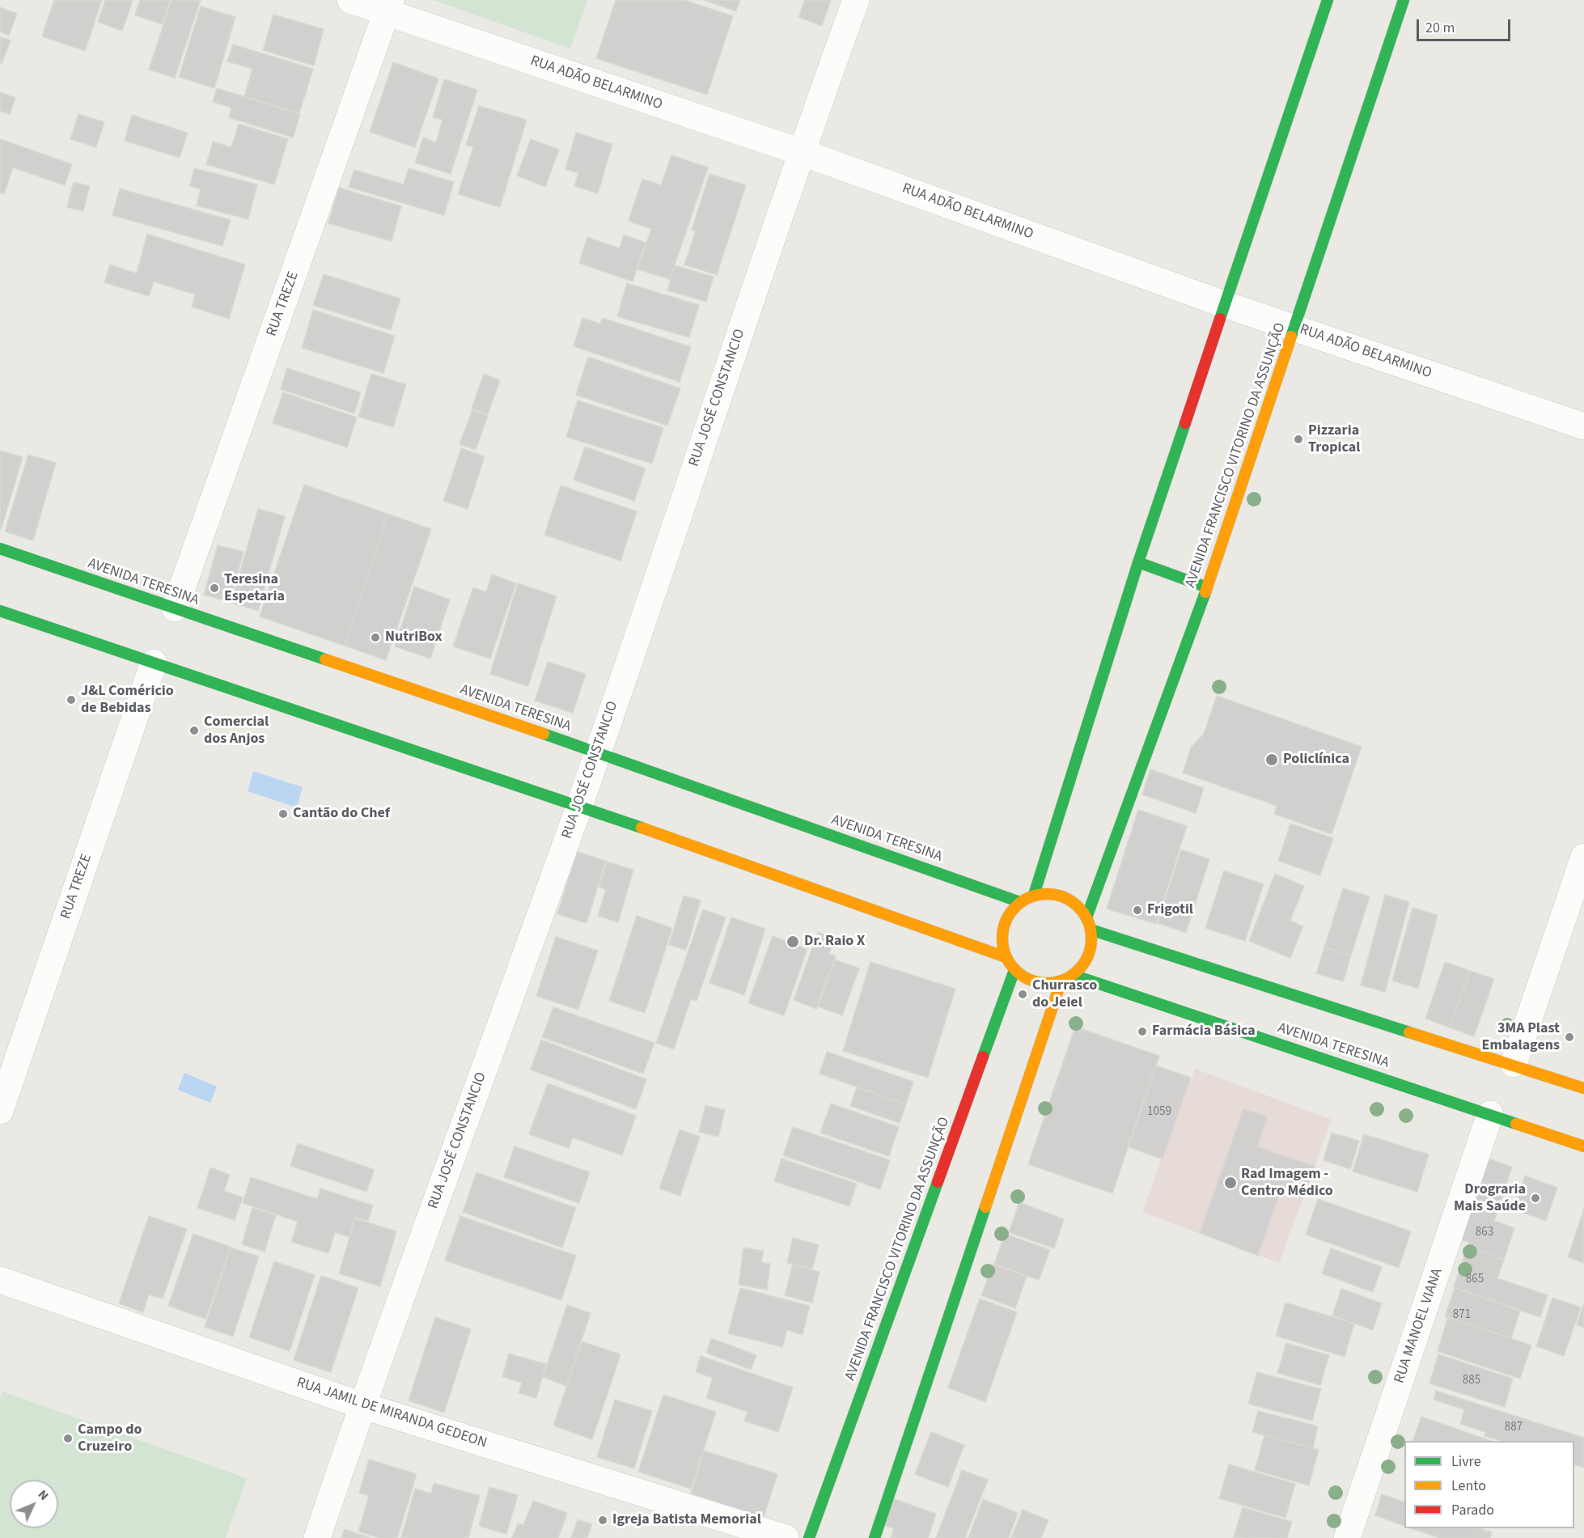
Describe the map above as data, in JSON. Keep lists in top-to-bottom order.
{
  "streets": {
    "main road": ["AVENIDA FRANCISCO VITORINO DA ASSUNÇÃO", "AVENIDA TERESINA"],
    "street": [
      "RUA ADÃO BELARMINO",
      "RUA TREZE",
      "RUA JOSÉ CONSTANCIO",
      "RUA MANOEL VIANA",
      "RUA JAMIL DE MIRANDA GEDEON"
    ]
  },
  "crossings": [
    ["RUA ADÃO BELARMINO", "RUA TREZE"],
    ["RUA ADÃO BELARMINO", "RUA JOSÉ CONSTANCIO"],
    ["RUA ADÃO BELARMINO", "AVENIDA FRANCISCO VITORINO DA ASSUNÇÃO"],
    ["RUA TREZE", "AVENIDA TERESINA"],
    ["RUA JOSÉ CONSTANCIO", "AVENIDA TERESINA"],
    ["RUA JOSÉ CONSTANCIO", "RUA JAMIL DE MIRANDA GEDEON"],
    ["AVENIDA FRANCISCO VITORINO DA ASSUNÇÃO", "AVENIDA TERESINA"],
    ["AVENIDA TERESINA", "RUA MANOEL VIANA"]
  ],
  "places": [
    "Pizzaria Tropical",
    "Teresina Espetaria",
    "NutriBox",
    "J&L Coméricio de Bebidas",
    "Comercial dos Anjos",
    "Policlínica",
    "Cantão do Chef",
    "Frigotil",
    "Dr. Raio X",
    "Churrasco do Jeiel",
    "Farmácia Básica",
    "3MA Plast Embalagens",
    "Rad Imagem - Centro Médico",
    "Drograria Mais Saúde",
    "Campo do Cruzeiro",
    "Igreja Batista Memorial"
  ],
  "house_numbers": [
    "1059",
    "863",
    "865",
    "871",
    "885",
    "887"
  ],
  "legend": ["Livre", "Lento", "Parado"],
  "scale_bar": "20 m",
  "north": "top right"
}
